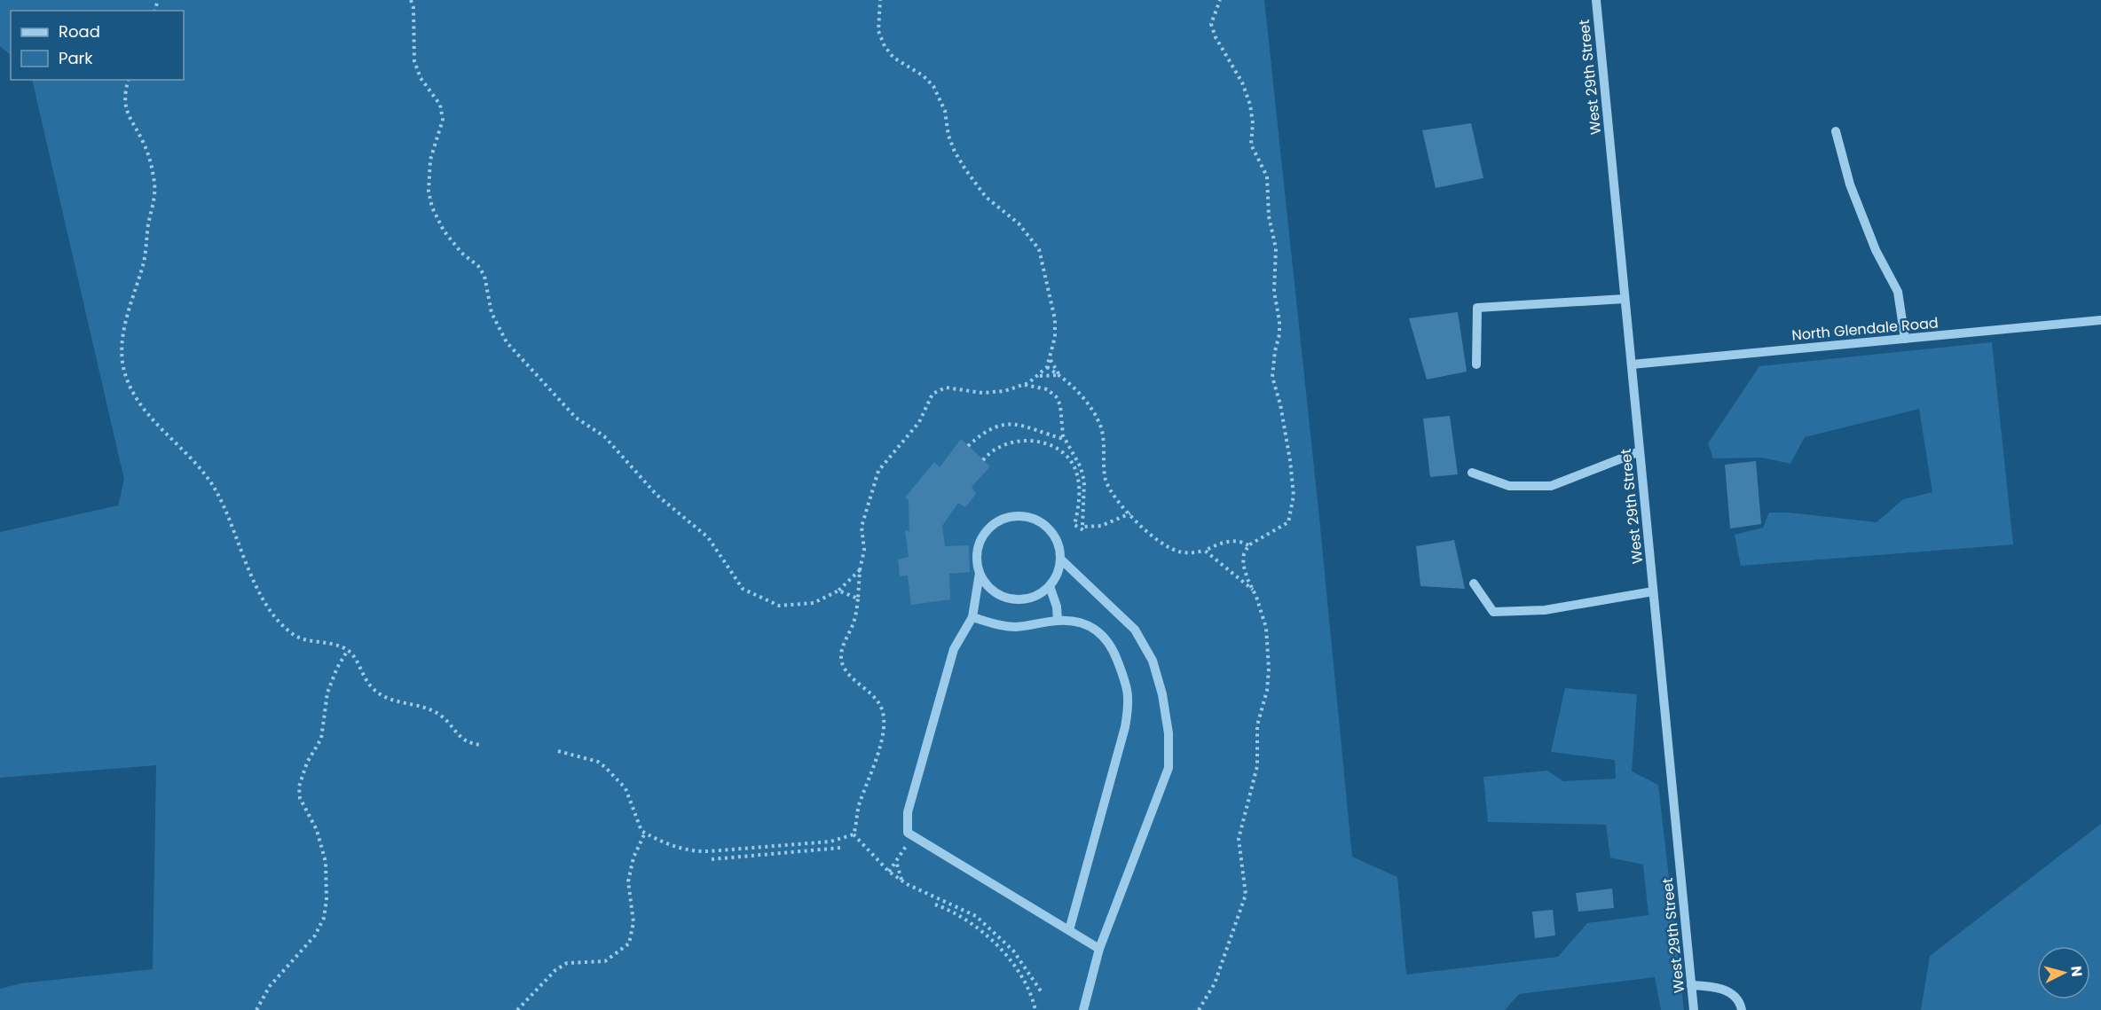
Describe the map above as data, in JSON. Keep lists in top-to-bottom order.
{
  "streets": {
    "street": ["West 29th Street", "North Glendale Road"]
  },
  "crossings": [
    ["West 29th Street", "North Glendale Road"]
  ],
  "legend": ["Road", "Park"],
  "north": "right"
}
